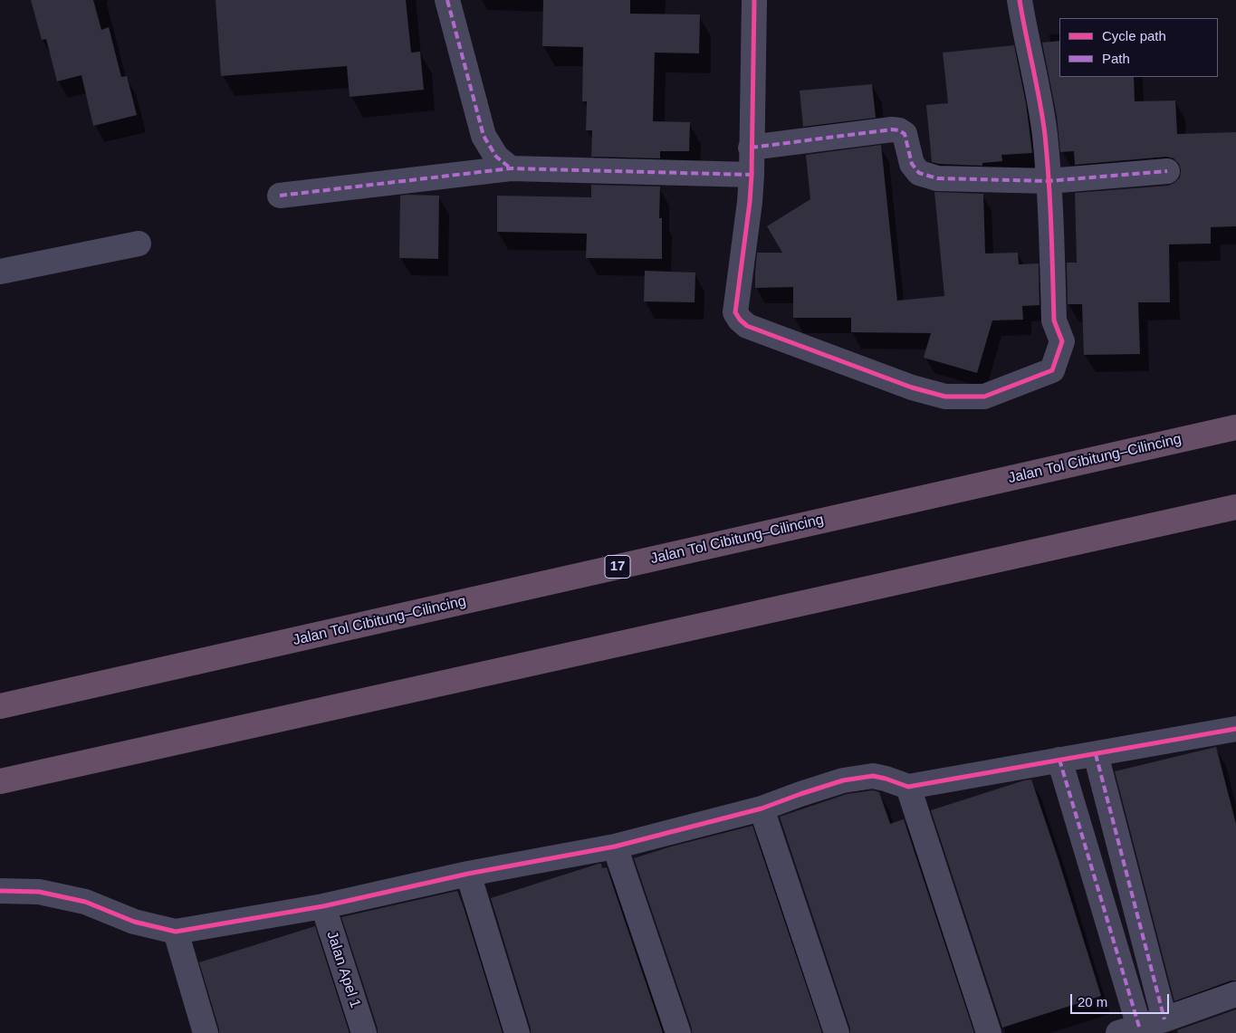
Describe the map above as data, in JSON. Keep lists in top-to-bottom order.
{
  "streets": {
    "highway": ["Jalan Tol Cibitung–Cilincing", "17"],
    "street": ["Jalan Apel 1"]
  },
  "legend": ["Cycle path", "Path"],
  "scale_bar": "20 m"
}
